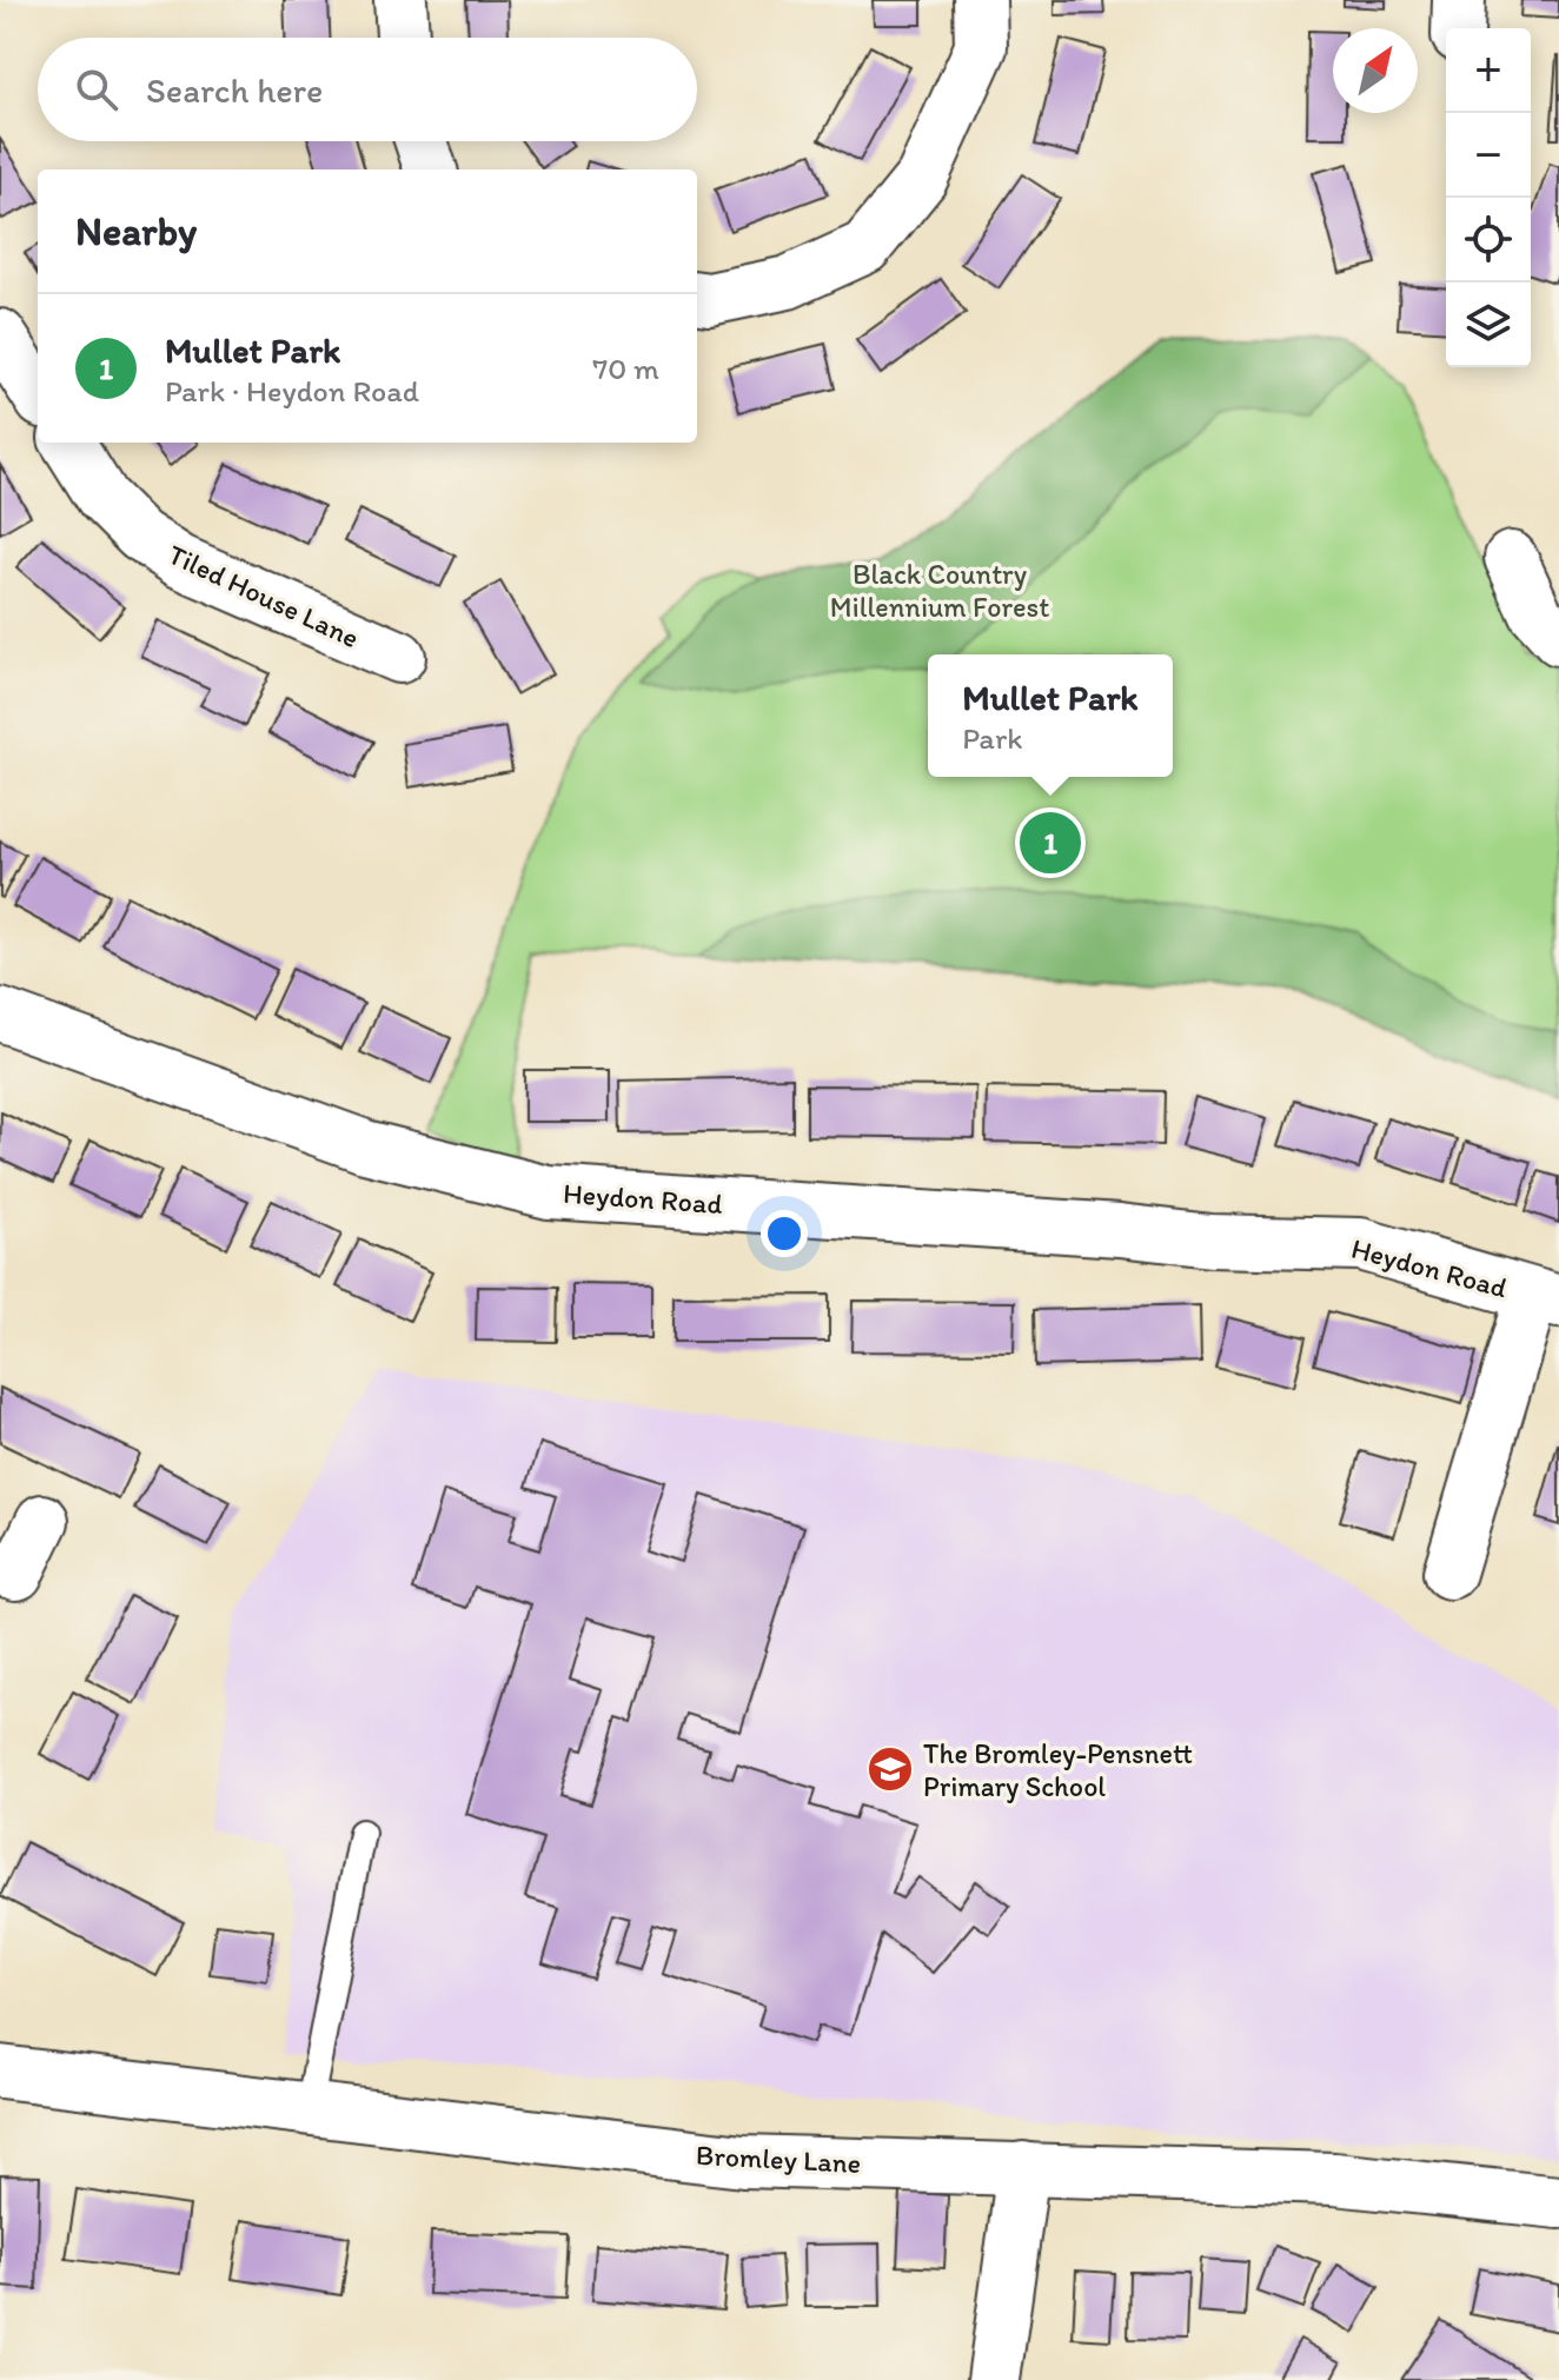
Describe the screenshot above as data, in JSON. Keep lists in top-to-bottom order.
{
  "streets": {
    "street": ["Tiled House Lane", "Heydon Road", "Bromley Lane"]
  },
  "parks": ["Black Country Millennium Forest"],
  "places": {
    "school or university": ["The Bromley-Pensnett Primary School"]
  },
  "north": "top right",
  "page": {
    "map_buttons": ["+", "−"],
    "search": "Search here",
    "heading": "Nearby",
    "list": [
      {
        "mark": "1",
        "name": "Mullet Park",
        "note": "Park · Heydon Road",
        "value": "70 m"
      }
    ],
    "popup": ["Mullet Park", "Park"],
    "pins": "1"
  }
}
